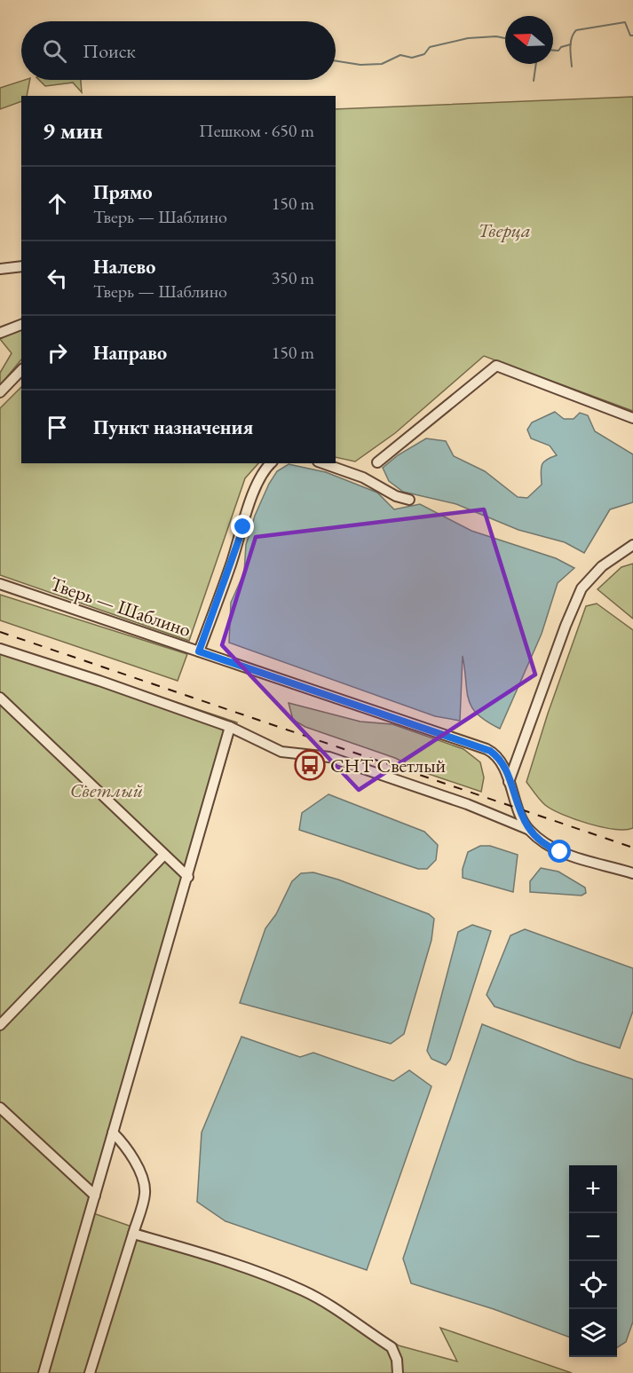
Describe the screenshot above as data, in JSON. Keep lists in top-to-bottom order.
{
  "streets": {
    "street": ["Тверь — Шаблино"]
  },
  "parks": ["Тверца", "Светлый"],
  "places": {
    "bus stop": ["СНТ Светлый"]
  },
  "north": "left",
  "page": {
    "search": "Поиск",
    "heading": ["9 мин", "Пешком · 650 m"],
    "list": [
      ["Прямо", "Тверь — Шаблино", "150 m"],
      ["Налево", "Тверь — Шаблино", "350 m"],
      ["Направо", "150 m"],
      "Пункт назначения"
    ],
    "map_buttons": ["+", "−"]
  }
}
